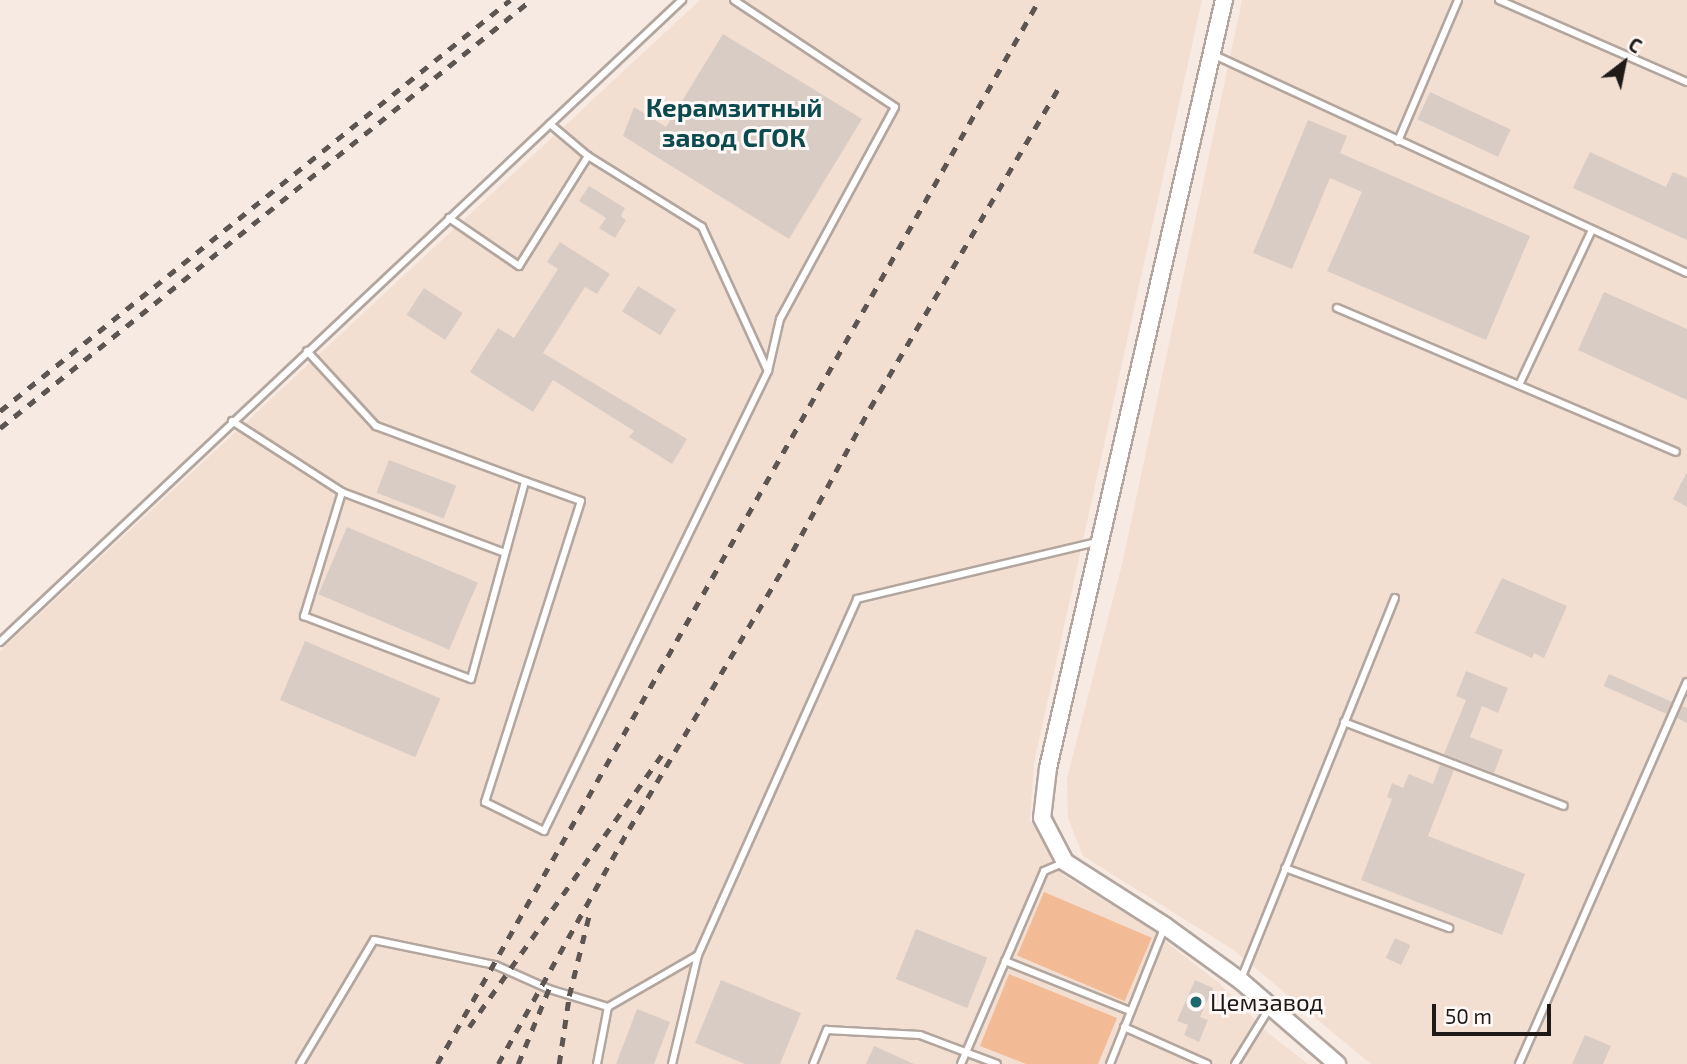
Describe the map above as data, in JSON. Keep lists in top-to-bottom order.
{
  "districts": ["Керамзитный завод СГОК"],
  "places": ["Цемзавод"],
  "scale_bar": "50 m",
  "north": "top right"
}
